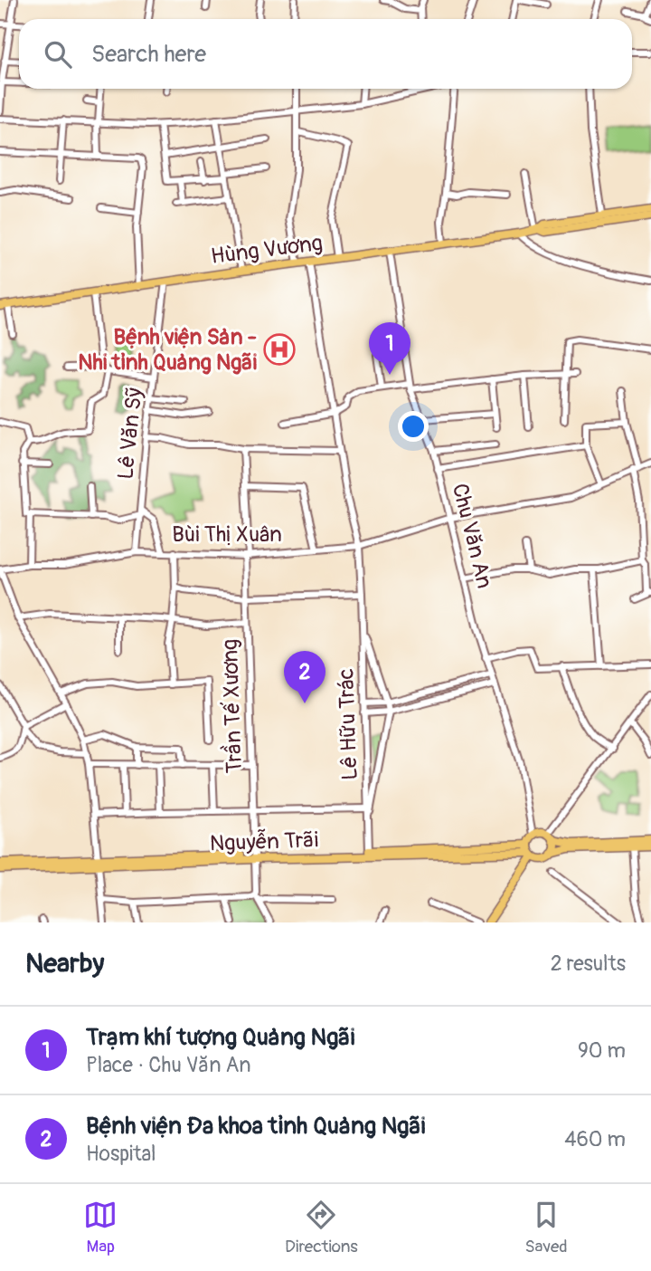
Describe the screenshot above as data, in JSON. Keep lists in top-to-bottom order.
{
  "streets": {
    "main road": ["Hùng Vương", "Nguyễn Trãi"],
    "street": [
      "Lê Văn Sỹ",
      "Bùi Thị Xuân",
      "Chu Văn An",
      "Trần Tế Xương",
      "Lê Hữu Trác"
    ]
  },
  "crossings": [
    ["Hùng Vương", "Lê Văn Sỹ"],
    ["Hùng Vương", "Chu Văn An"],
    ["Hùng Vương", "Lê Hữu Trác"],
    ["Lê Văn Sỹ", "Bùi Thị Xuân"],
    ["Bùi Thị Xuân", "Chu Văn An"],
    ["Bùi Thị Xuân", "Trần Tế Xương"],
    ["Bùi Thị Xuân", "Lê Hữu Trác"],
    ["Chu Văn An", "Nguyễn Trãi"],
    ["Trần Tế Xương", "Nguyễn Trãi"],
    ["Lê Hữu Trác", "Nguyễn Trãi"]
  ],
  "places": {
    "hospital": ["Bệnh viện Sản - Nhi tỉnh Quảng Ngãi"]
  },
  "page": {
    "search": "Search here",
    "pins": ["1", "2"],
    "heading": ["Nearby", "2 results"],
    "list": [
      {
        "mark": "1",
        "name": "Trạm khí tượng Quảng Ngãi",
        "note": "Place · Chu Văn An",
        "value": "90 m"
      },
      {
        "mark": "2",
        "name": "Bệnh viện Đa khoa tỉnh Quảng Ngãi",
        "note": "Hospital",
        "value": "460 m"
      }
    ],
    "nav": ["Map", "Directions", "Saved"]
  }
}
